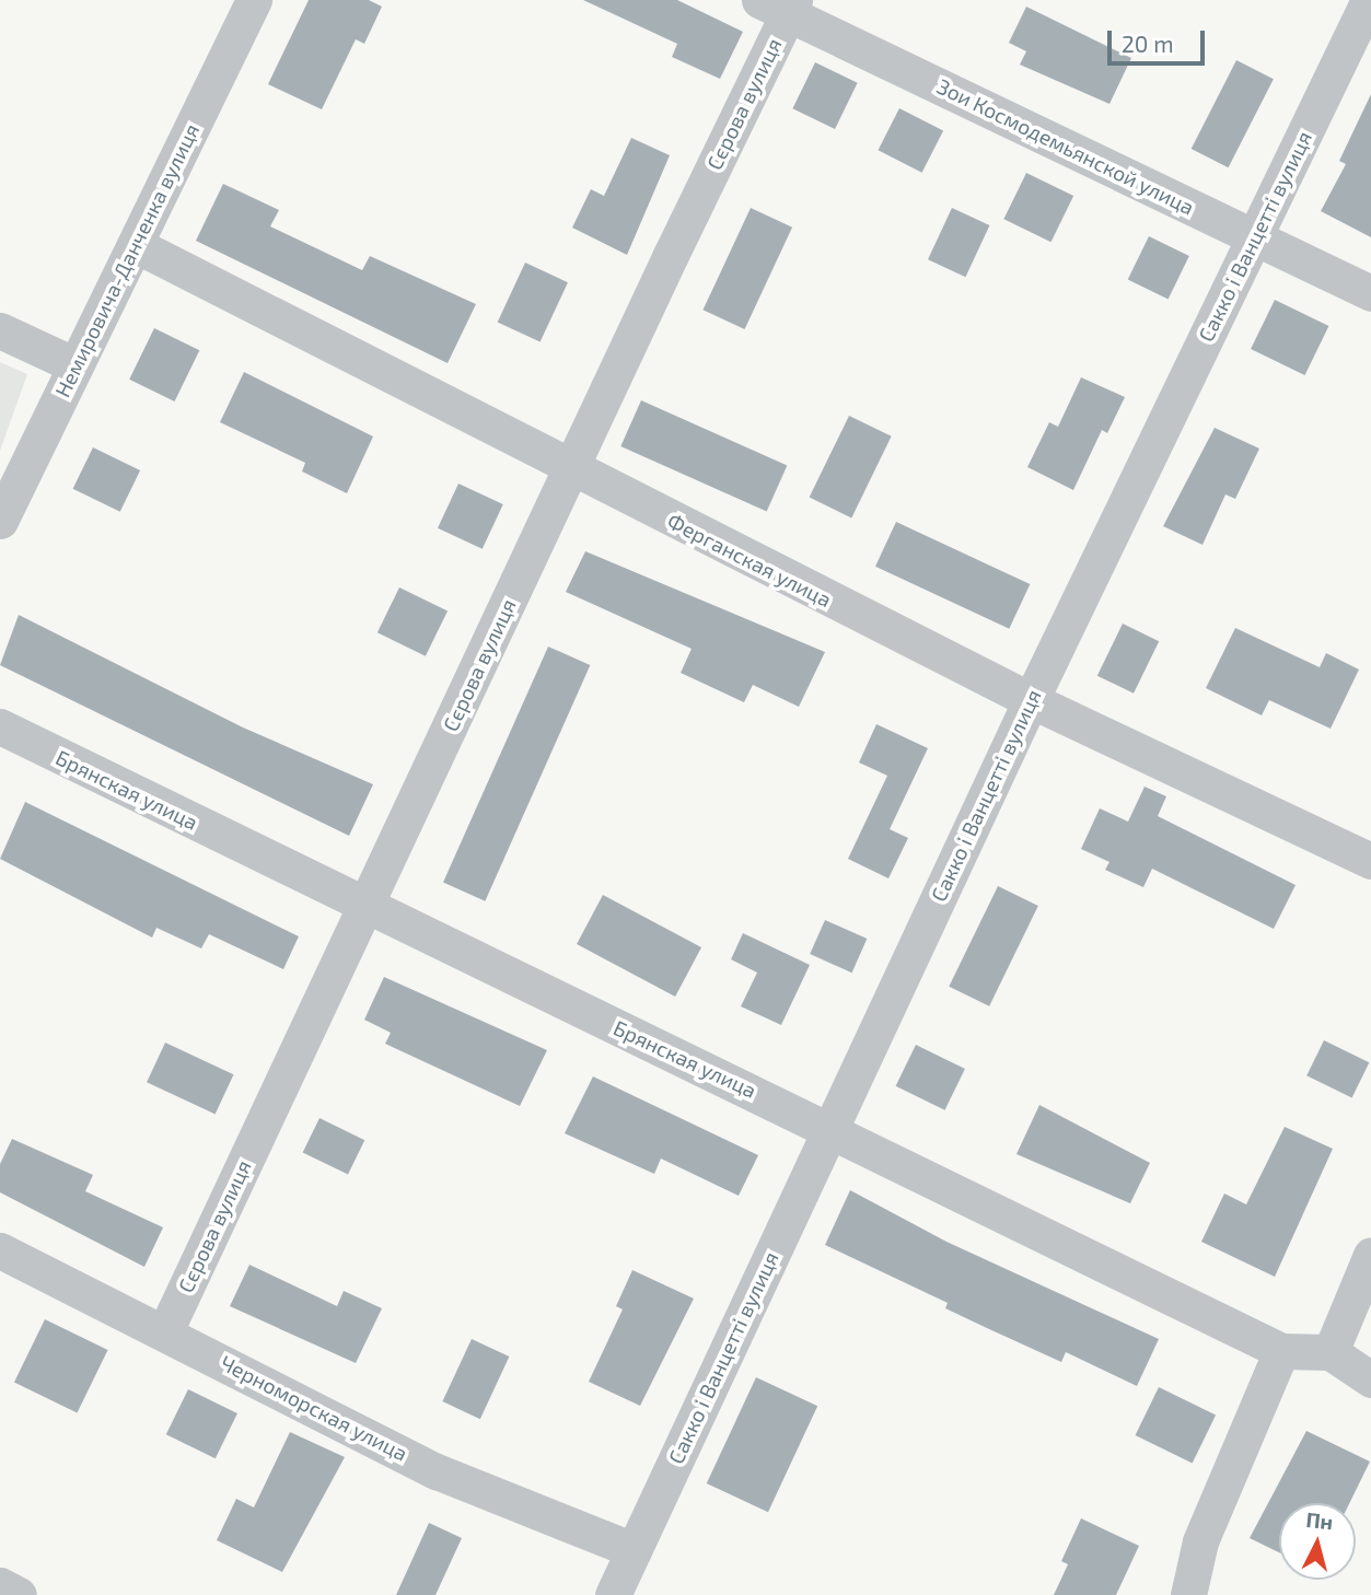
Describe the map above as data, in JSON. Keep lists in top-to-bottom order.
{
  "streets": {
    "street": [
      "Сєрова вулиця",
      "Зои Космодемьянской улица",
      "Сакко і Ванцетті вулиця",
      "Немировича-Данченка вулиця",
      "Ферганская улица",
      "Брянская улица",
      "Черноморская улица"
    ]
  },
  "crossings": [
    ["Сєрова вулиця", "Зои Космодемьянской улица"],
    ["Сєрова вулиця", "Ферганская улица"],
    ["Сєрова вулиця", "Брянская улица"],
    ["Сєрова вулиця", "Черноморская улица"],
    ["Зои Космодемьянской улица", "Сакко і Ванцетті вулиця"],
    ["Сакко і Ванцетті вулиця", "Ферганская улица"],
    ["Сакко і Ванцетті вулиця", "Брянская улица"],
    ["Сакко і Ванцетті вулиця", "Черноморская улица"],
    ["Немировича-Данченка вулиця", "Ферганская улица"]
  ],
  "scale_bar": "20 m",
  "north": "top"
}
